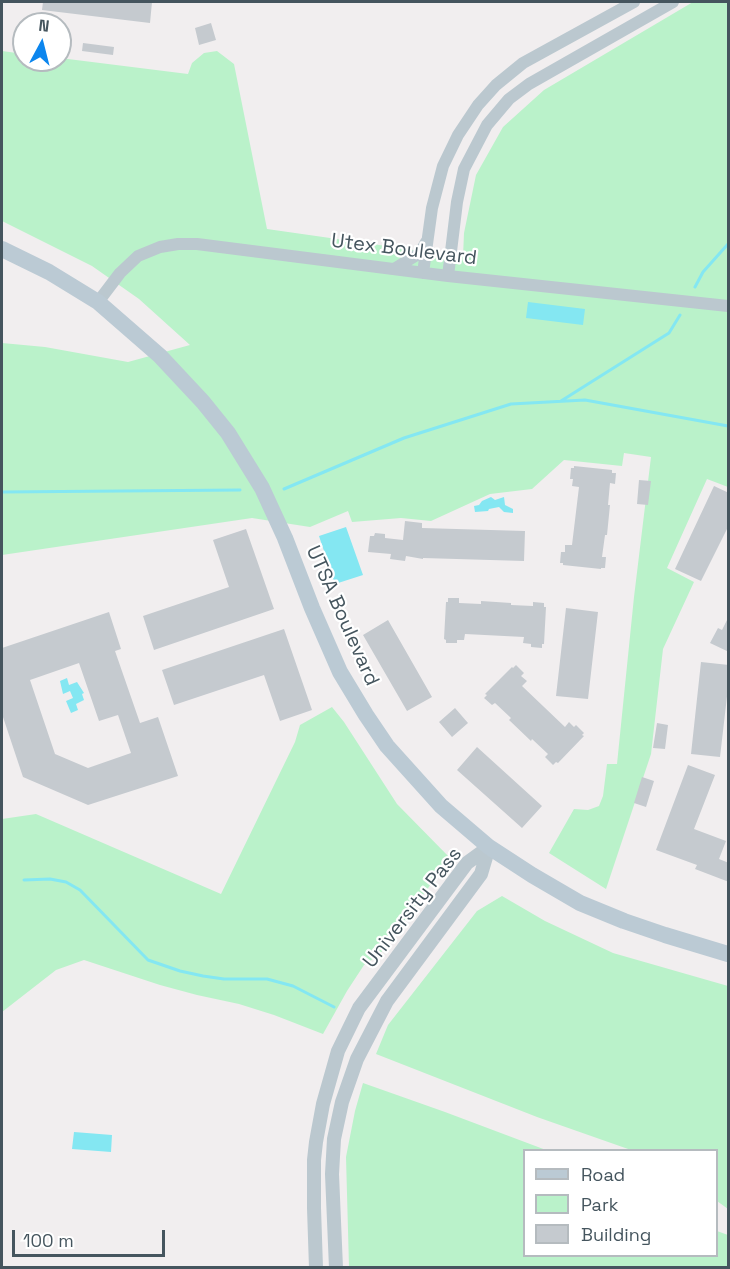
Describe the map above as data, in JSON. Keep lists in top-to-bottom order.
{
  "streets": {
    "main road": ["UTSA Boulevard"],
    "street": ["Utex Boulevard", "University Pass"]
  },
  "crossings": [
    ["Utex Boulevard", "UTSA Boulevard"],
    ["UTSA Boulevard", "University Pass"]
  ],
  "legend": ["Road", "Park", "Building"],
  "scale_bar": "100 m",
  "north": "top"
}
